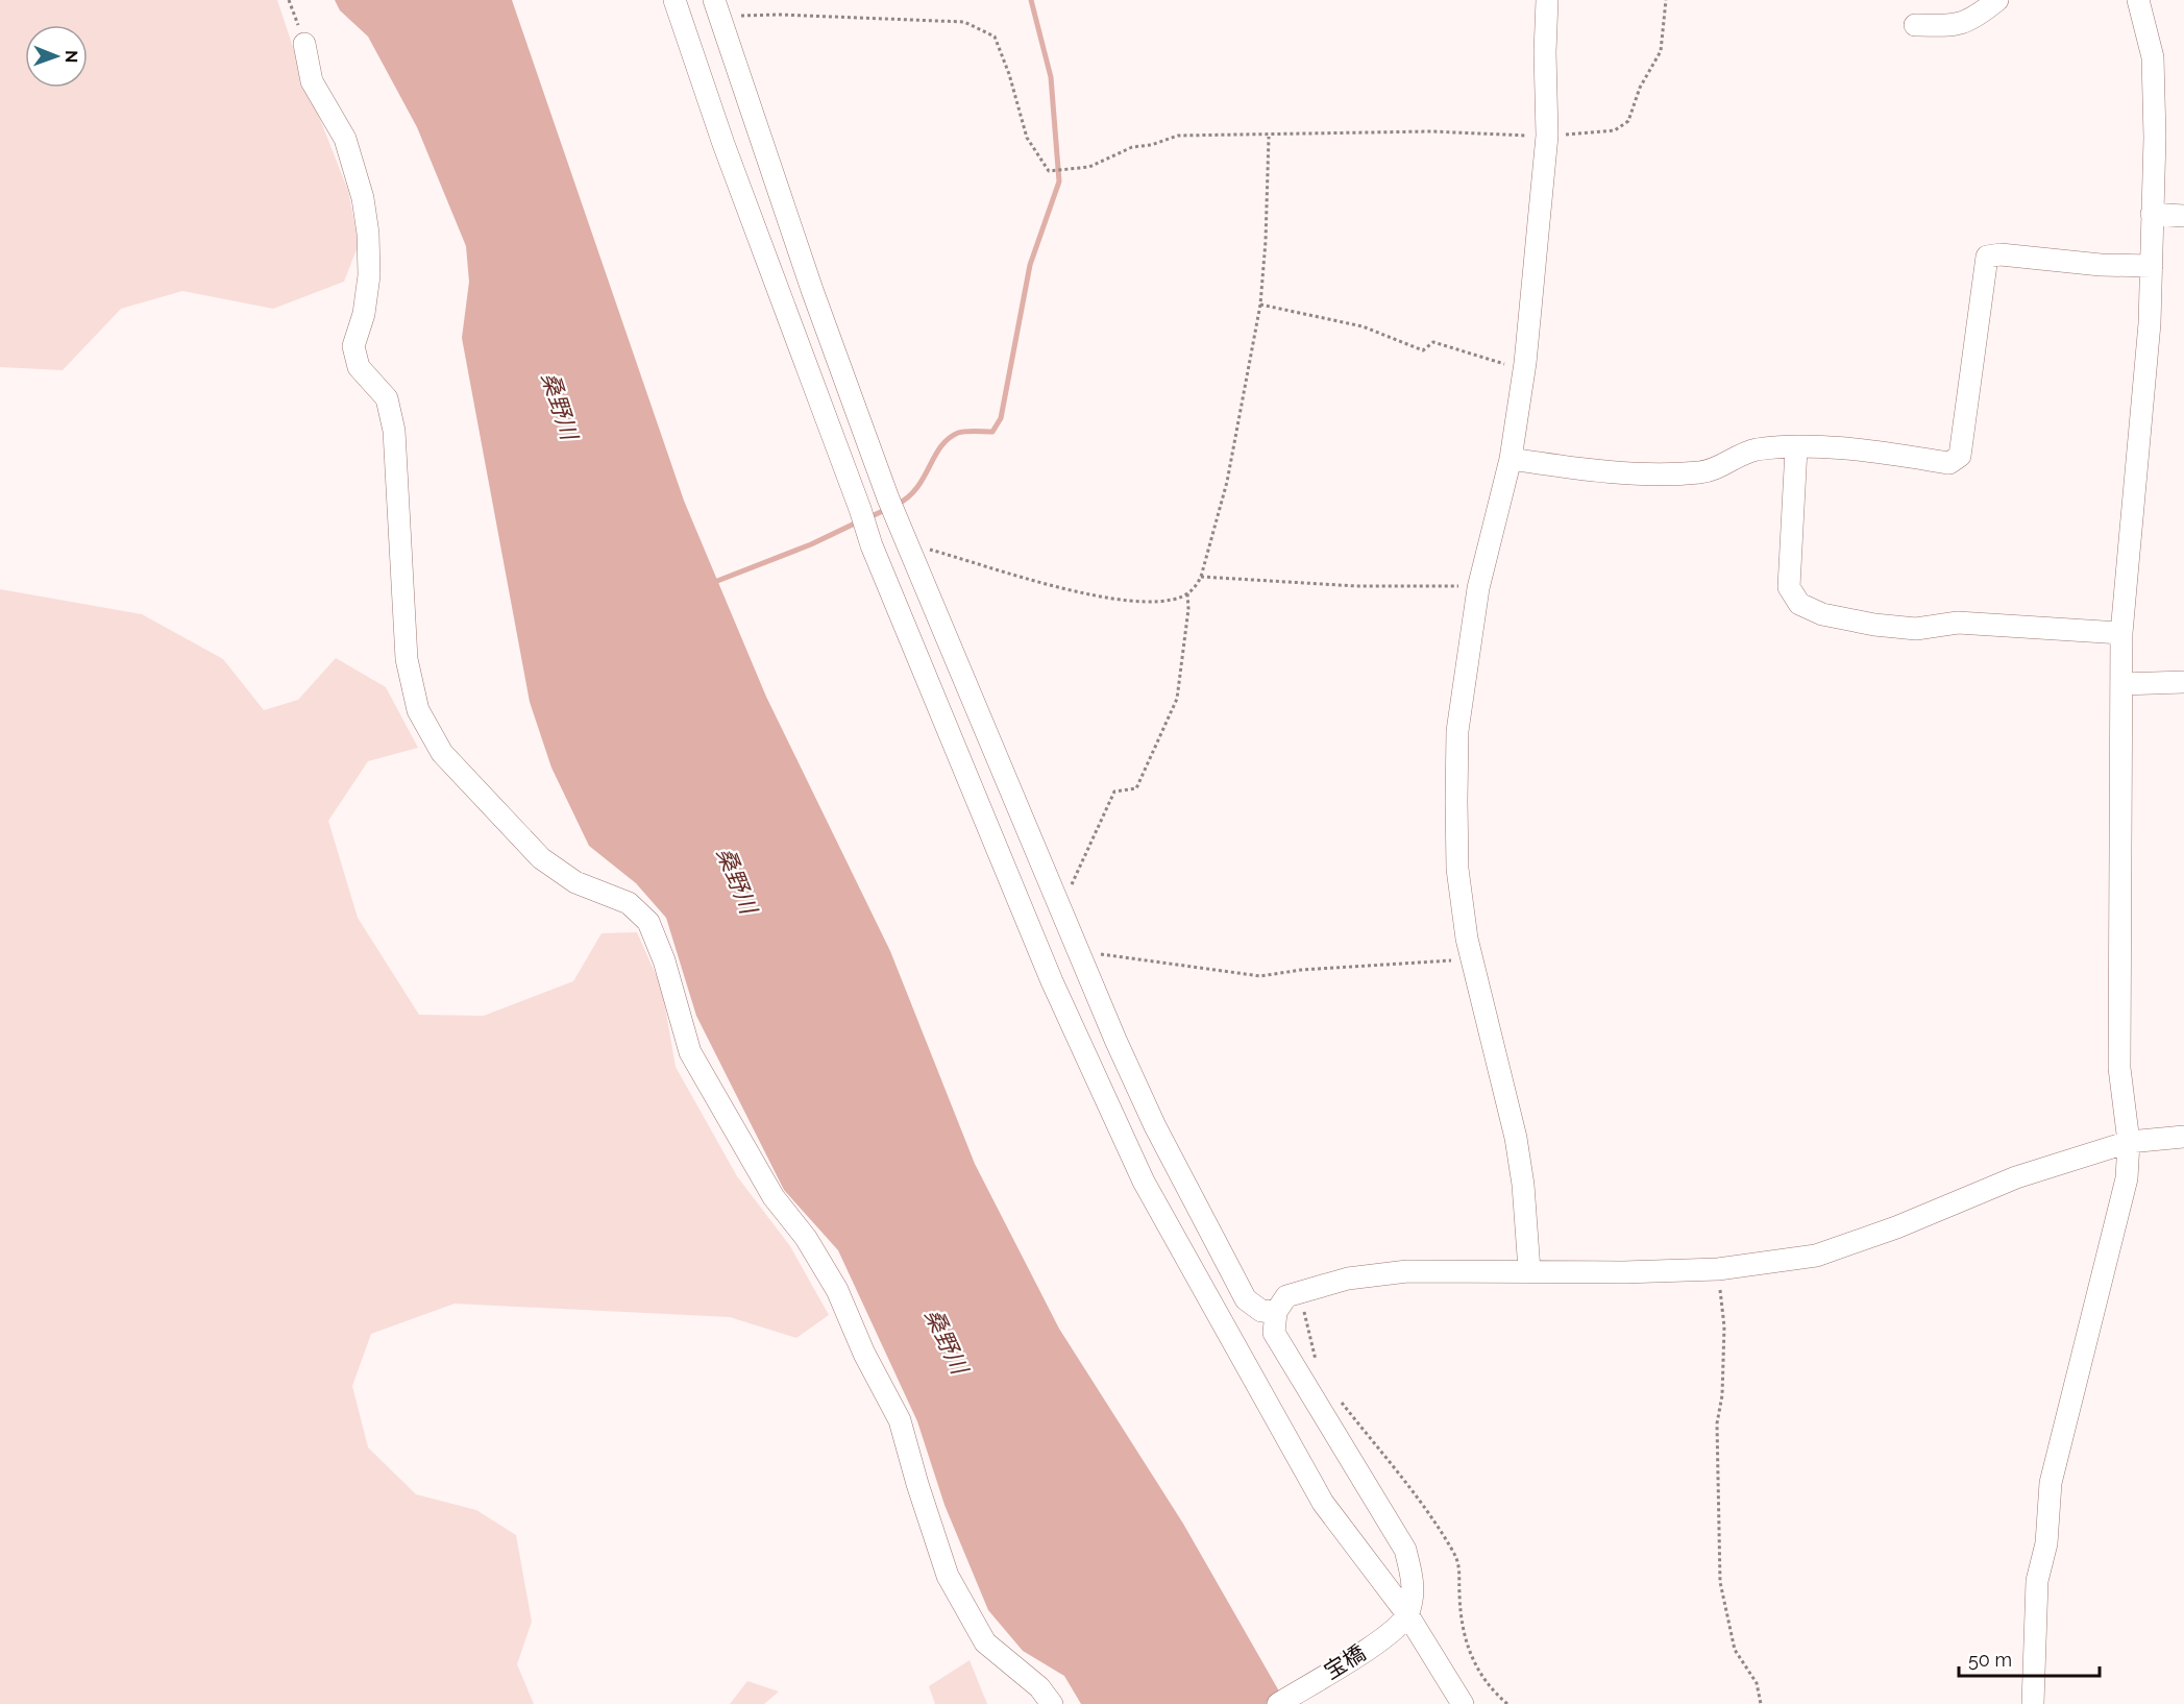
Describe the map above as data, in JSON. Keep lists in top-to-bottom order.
{
  "streets": {
    "street": ["宝橋"]
  },
  "water": ["桑野川"],
  "scale_bar": "50 m",
  "north": "right"
}
